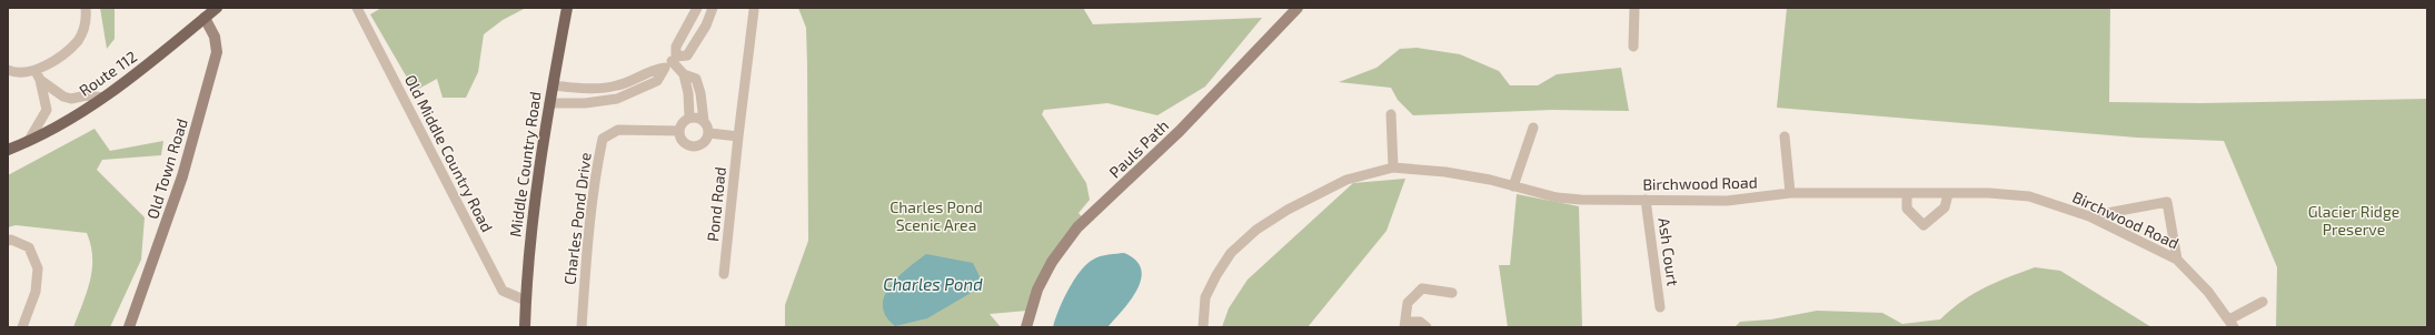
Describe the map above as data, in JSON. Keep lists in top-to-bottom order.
{
  "streets": {
    "main road": ["Route 112", "Middle Country Road"],
    "street": [
      "Pauls Path",
      "Old Middle Country Road",
      "Old Town Road",
      "Birchwood Road",
      "Pond Road",
      "Charles Pond Drive",
      "Ash Court"
    ]
  },
  "crossings": [
    ["Route 112", "Old Town Road"],
    ["Old Middle Country Road", "Middle Country Road"],
    ["Birchwood Road", "Ash Court"]
  ],
  "water": ["Charles Pond"],
  "parks": ["Charles Pond Scenic Area", "Glacier Ridge Preserve"]
}
